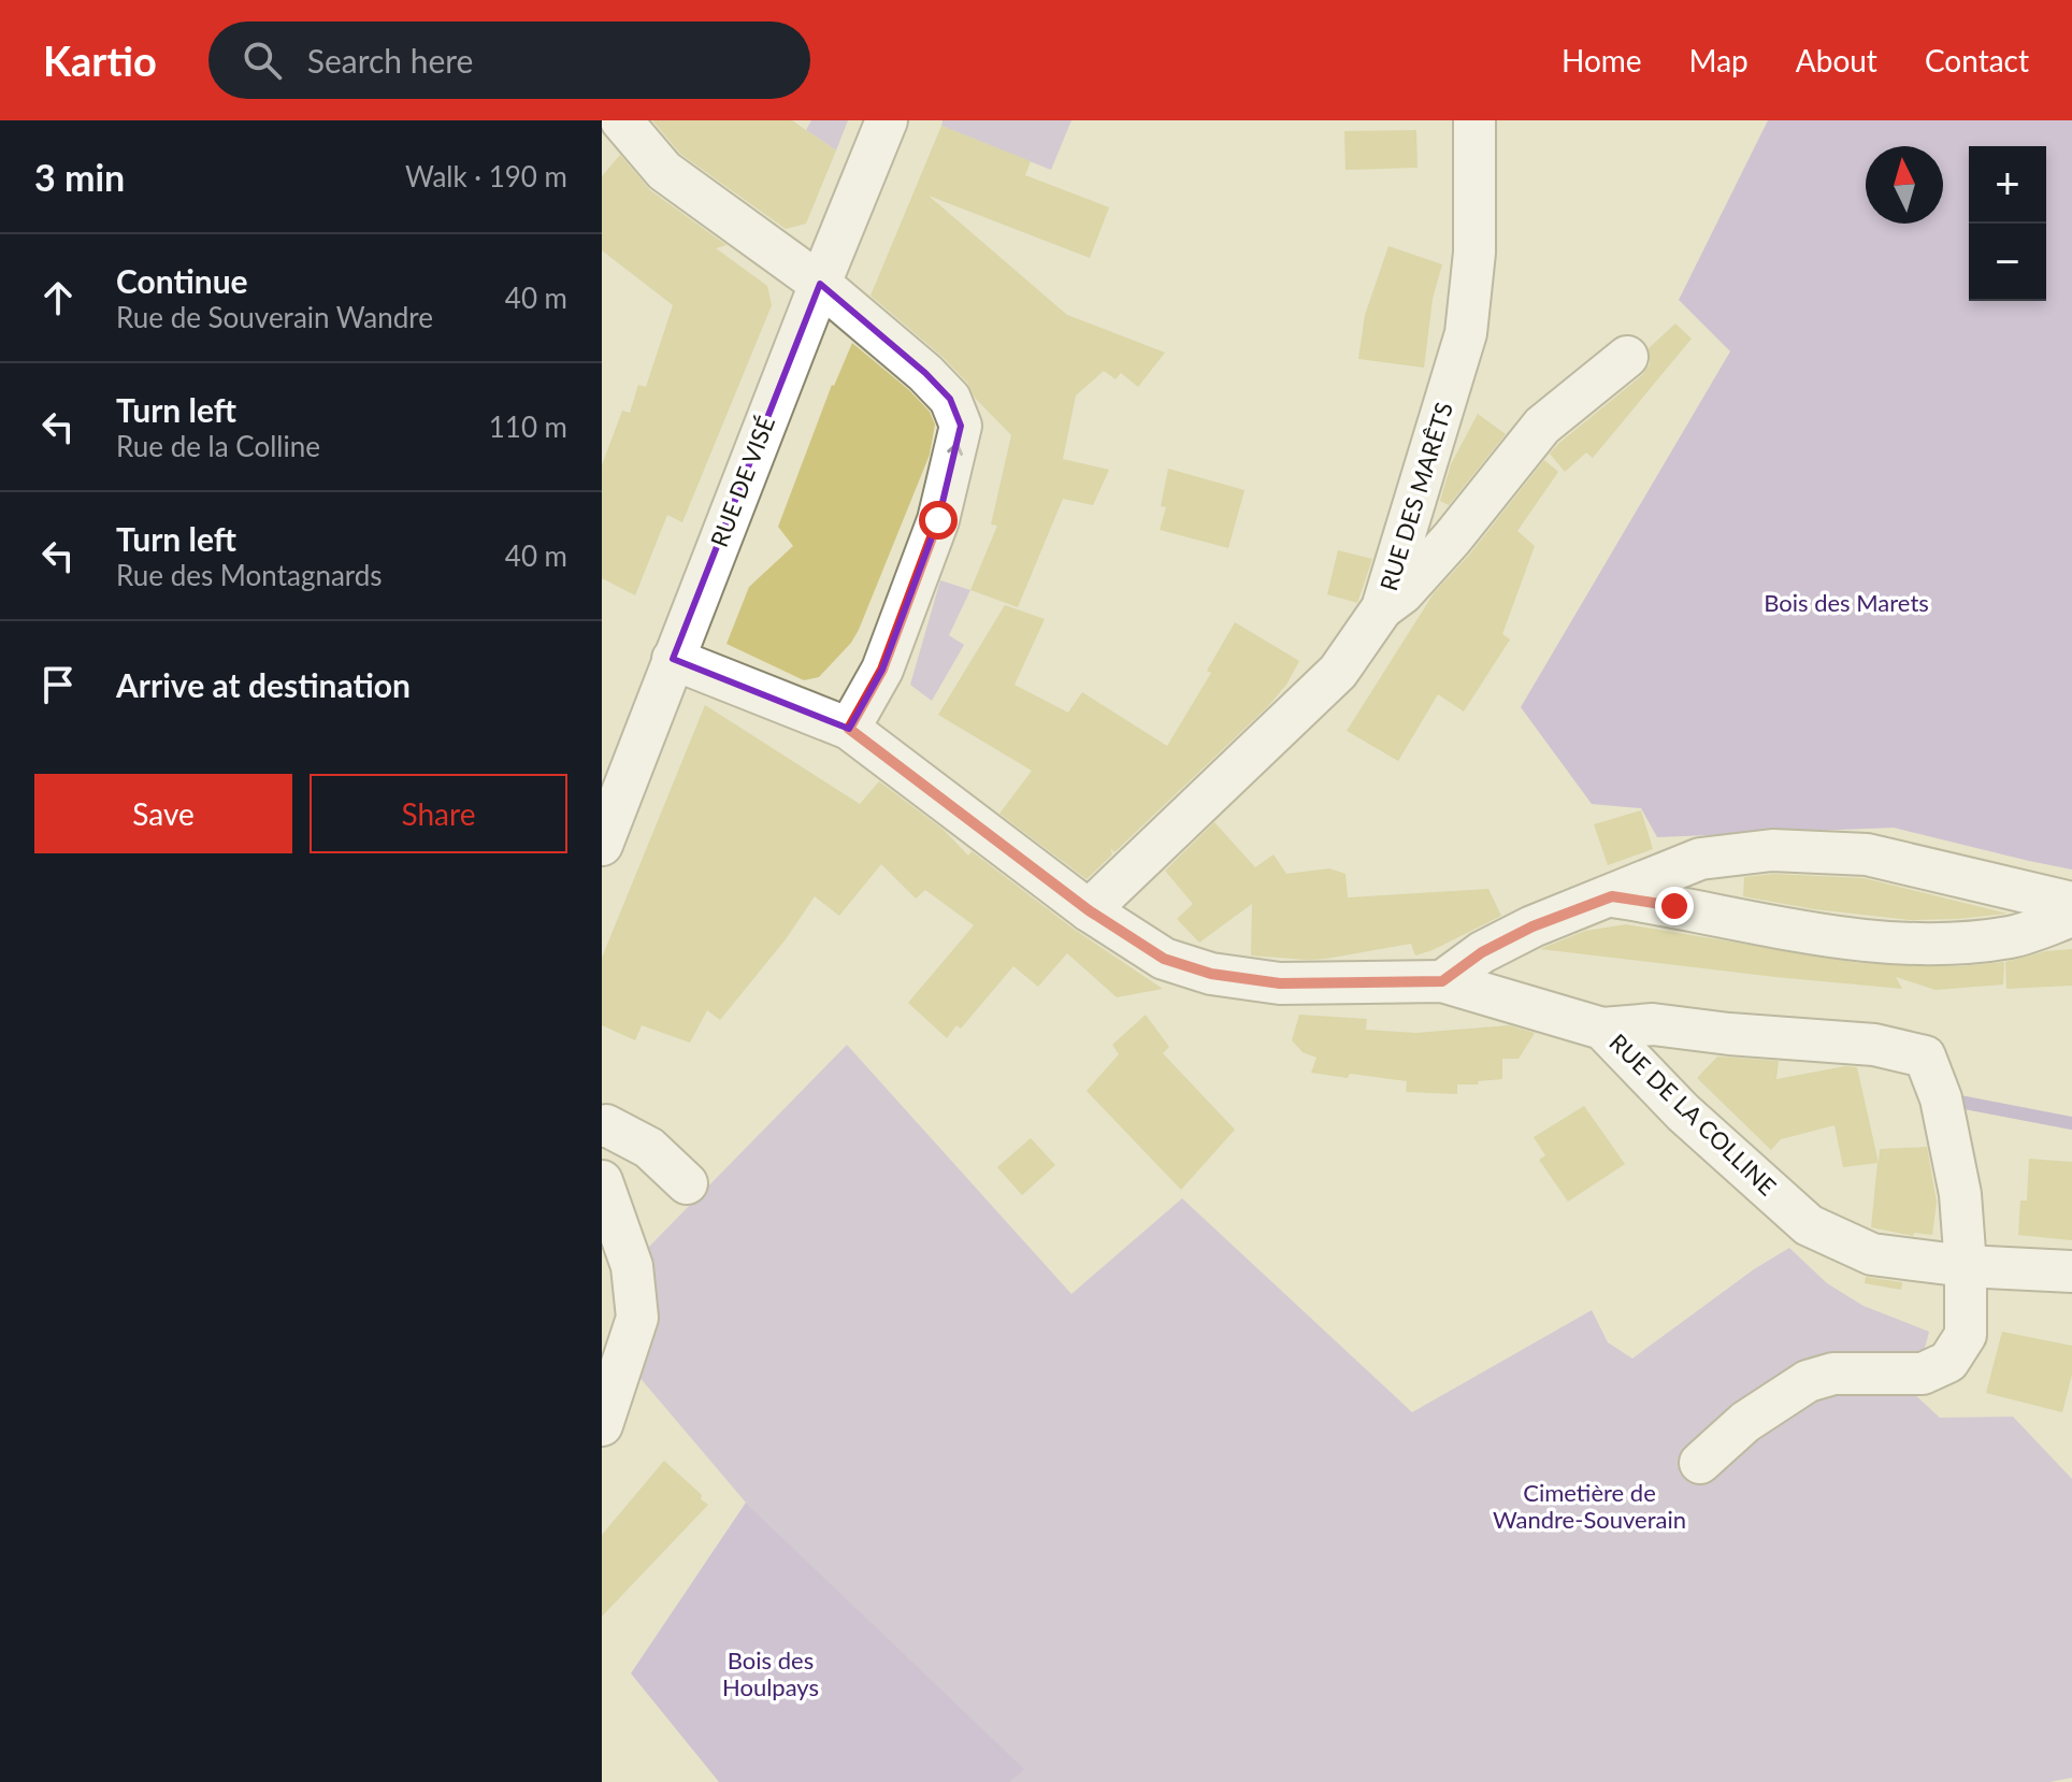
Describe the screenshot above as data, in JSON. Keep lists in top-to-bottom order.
{
  "streets": {
    "street": ["RUE DE VISÉ", "RUE DES MARÊTS", "RUE DE LA COLLINE"]
  },
  "crossings": [
    ["RUE DE VISÉ", "RUE DE LA COLLINE"],
    ["RUE DES MARÊTS", "RUE DE LA COLLINE"]
  ],
  "parks": ["Bois des Marets", "Cimetière de Wandre-Souverain", "Bois des Houlpays"],
  "north": "top",
  "page": {
    "header": "Kartio",
    "search": "Search here",
    "nav": [
      "Home",
      "Map",
      "About",
      "Contact"
    ],
    "heading": ["3 min", "Walk · 190 m"],
    "map_buttons": ["+", "−"],
    "list": [
      ["Continue", "Rue de Souverain Wandre", "40 m"],
      ["Turn left", "Rue de la Colline", "110 m"],
      ["Turn left", "Rue des Montagnards", "40 m"],
      "Arrive at destination"
    ],
    "buttons": ["Save", "Share"]
  }
}
